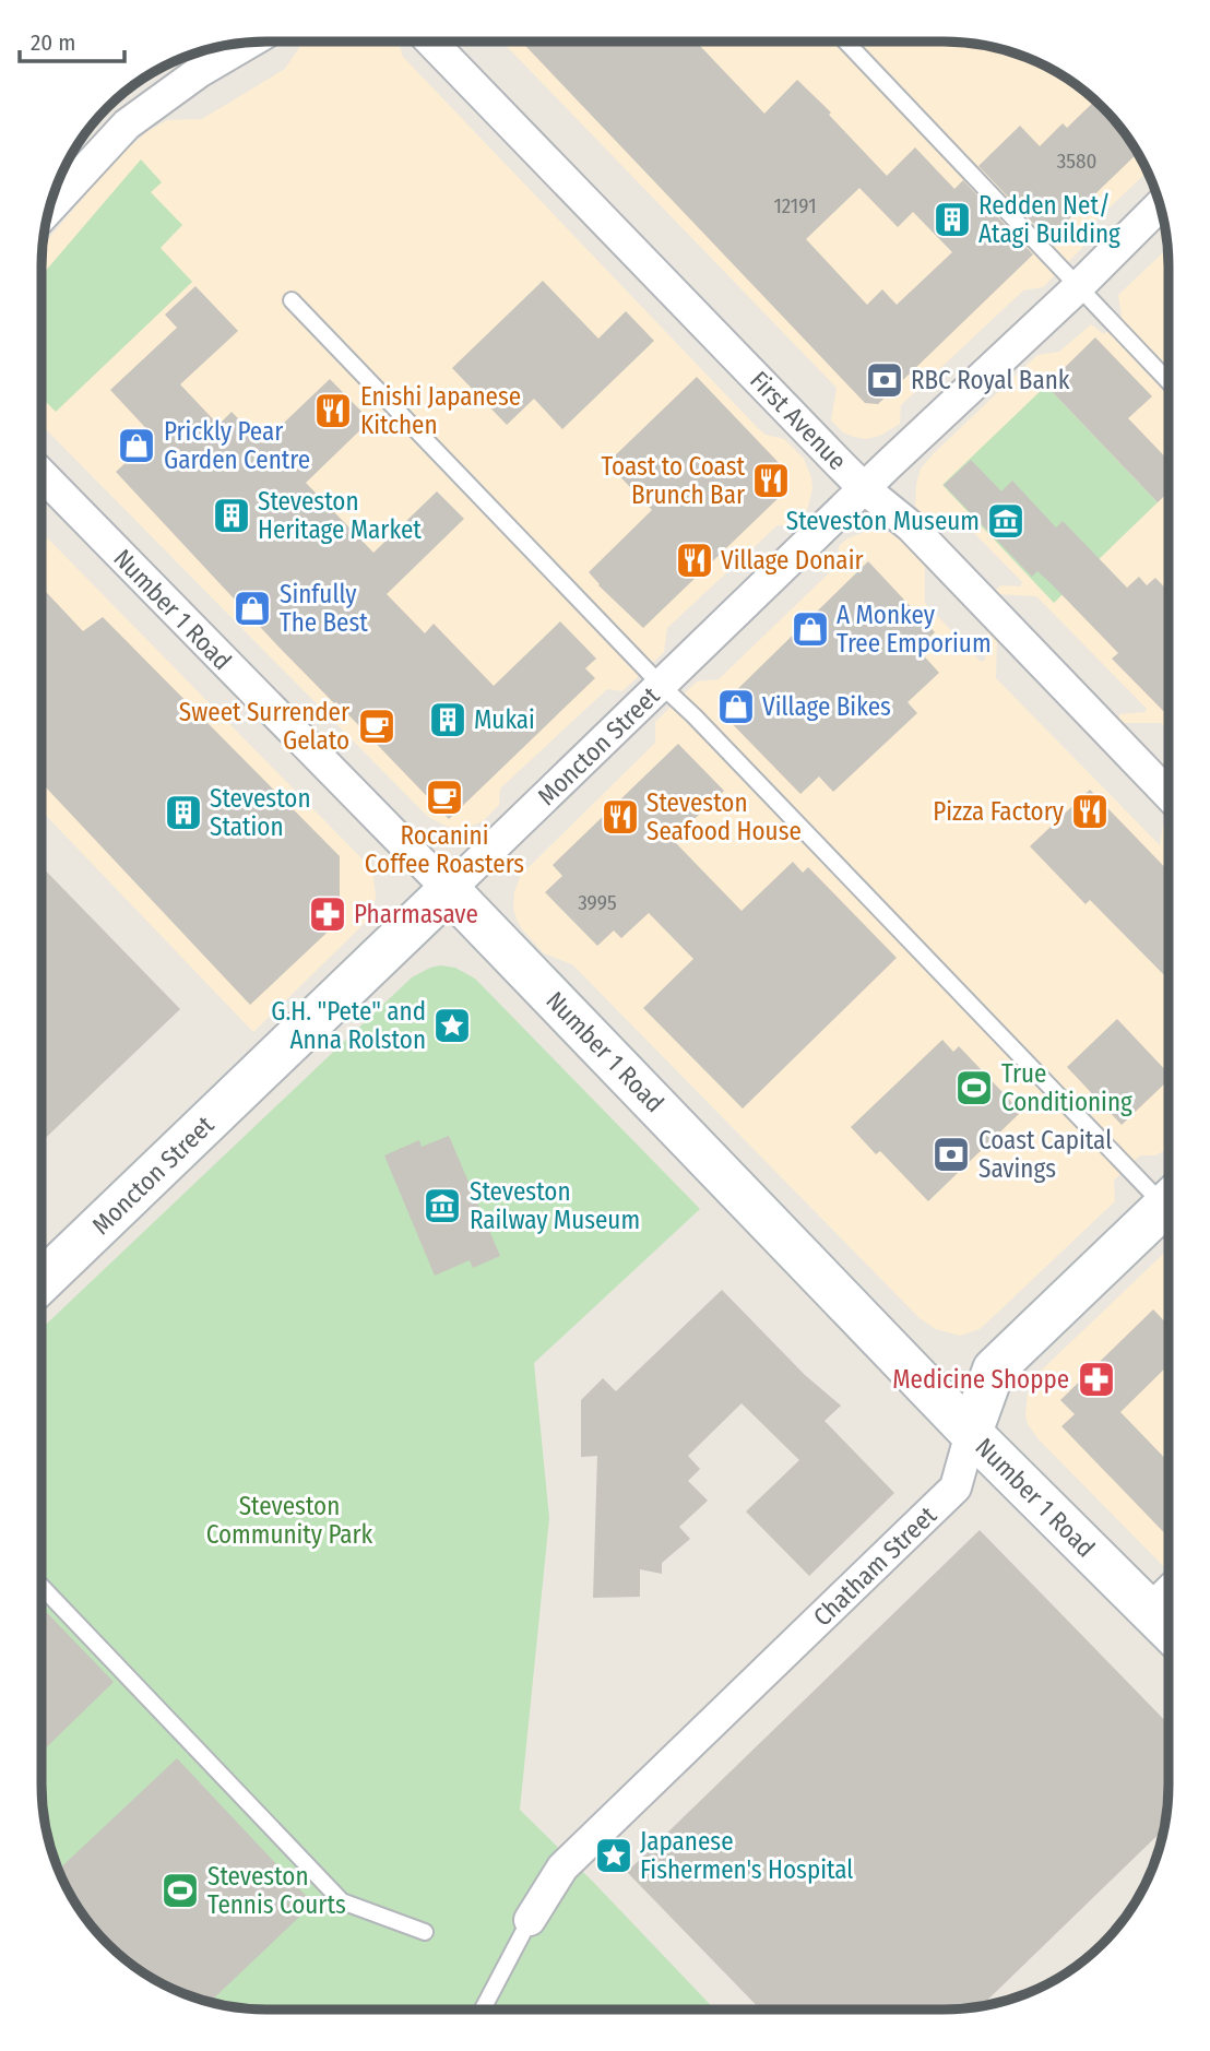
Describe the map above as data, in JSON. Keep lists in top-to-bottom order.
{
  "streets": {
    "street": [
      "First Avenue",
      "Number 1 Road",
      "Moncton Street",
      "Chatham Street"
    ]
  },
  "crossings": [
    ["First Avenue", "Moncton Street"],
    ["Number 1 Road", "Moncton Street"],
    ["Number 1 Road", "Chatham Street"]
  ],
  "parks": ["Steveston Community Park"],
  "places": {
    "building": [
      "Redden Net/ Atagi Building",
      "Steveston Heritage Market",
      "Mukai",
      "Steveston Station"
    ],
    "bank": ["RBC Royal Bank", "Coast Capital Savings"],
    "restaurant": [
      "Enishi Japanese Kitchen",
      "Toast to Coast Brunch Bar",
      "Village Donair",
      "Pizza Factory",
      "Steveston Seafood House"
    ],
    "shop": [
      "Prickly Pear Garden Centre",
      "Sinfully The Best",
      "A Monkey Tree Emporium",
      "Village Bikes"
    ],
    "museum": ["Steveston Museum", "Steveston Railway Museum"],
    "cafe": ["Sweet Surrender Gelato", "Rocanini Coffee Roasters"],
    "pharmacy": ["Pharmasave", "Medicine Shoppe"],
    "place": ["G.H. \"Pete\" and Anna Rolston", "Japanese Fishermen's Hospital"],
    "sports": ["True Conditioning", "Steveston Tennis Courts"]
  },
  "house_numbers": ["3580", "12191", "3995"],
  "scale_bar": "20 m"
}
